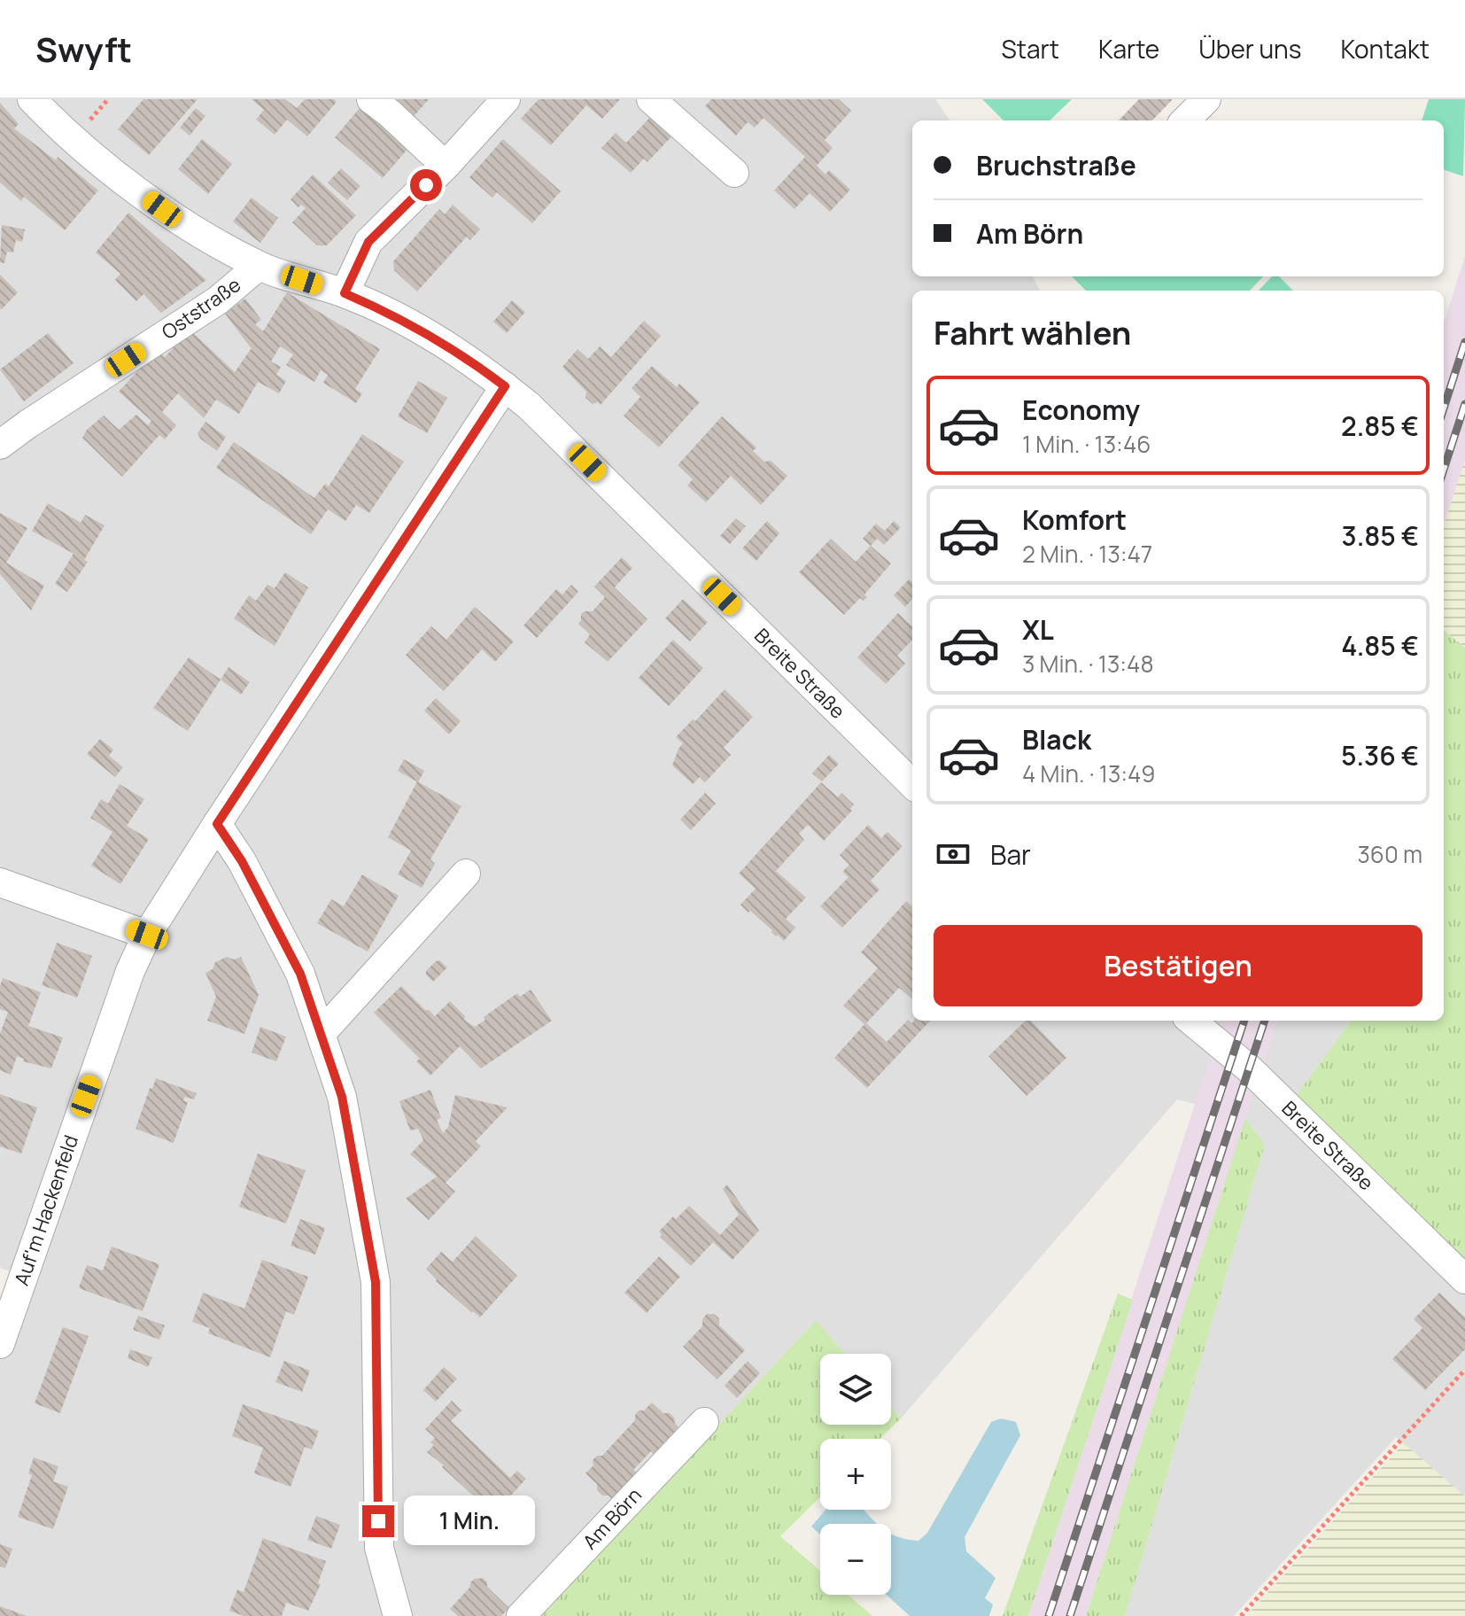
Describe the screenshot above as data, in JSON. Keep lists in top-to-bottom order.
{
  "streets": {
    "street": [
      "Oststraße",
      "Breite Straße",
      "Auf'm Hackenfeld",
      "Am Börn"
    ]
  },
  "crossings": [
    ["Oststraße", "Breite Straße"],
    ["Breite Straße", "Auf'm Hackenfeld"]
  ],
  "page": {
    "header": "Swyft",
    "nav": [
      "Start",
      "Karte",
      "Über uns",
      "Kontakt"
    ],
    "banner": ["Bruchstraße", "Am Börn"],
    "heading": "Fahrt wählen",
    "list": [
      {
        "name": "Economy",
        "note": "1 Min. · 13:46",
        "value": "2.85 €"
      },
      {
        "name": "Komfort",
        "note": "2 Min. · 13:47",
        "value": "3.85 €"
      },
      {
        "name": "XL",
        "note": "3 Min. · 13:48",
        "value": "4.85 €"
      },
      {
        "name": "Black",
        "note": "4 Min. · 13:49",
        "value": "5.36 €"
      }
    ],
    "pay": ["Bar", "360 m"],
    "buttons": "Bestätigen",
    "map_buttons": ["+", "−"],
    "bubble": "1 Min."
  }
}
